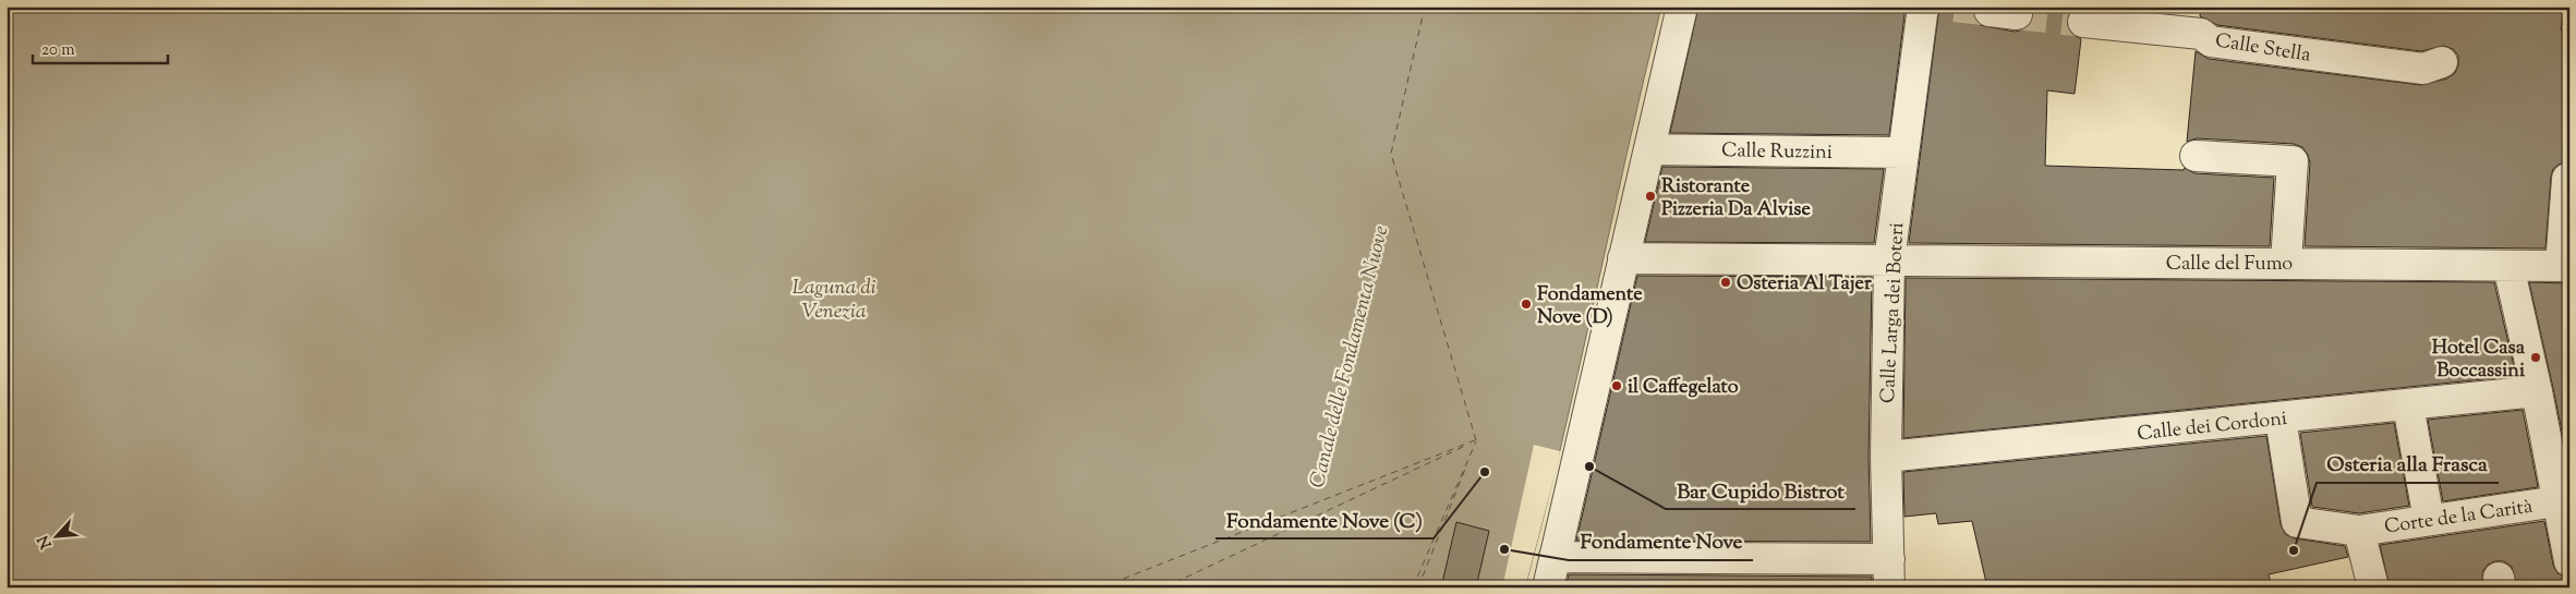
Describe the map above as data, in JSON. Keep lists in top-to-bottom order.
{
  "streets": {
    "street": [
      "Calle Stella",
      "Calle Ruzzini",
      "Calle del Fumo",
      "Calle Larga dei Boteri",
      "Calle dei Cordoni",
      "Corte de la Carità"
    ]
  },
  "crossings": [
    ["Calle Ruzzini", "Calle Larga dei Boteri"],
    ["Calle del Fumo", "Calle Larga dei Boteri"],
    ["Calle Larga dei Boteri", "Calle dei Cordoni"],
    ["Calle dei Cordoni", "Corte de la Carità"]
  ],
  "water": ["Laguna di Venezia", "Canale delle Fondamenta Nuove"],
  "places": [
    "Ristorante Pizzeria Da Alvise",
    "Osteria Al Tajer",
    "Fondamente Nove (D)",
    "Hotel Casa Boccassini",
    "il Caffegelato",
    "Bar Cupido Bistrot",
    "Fondamente Nove (C)",
    "Fondamente Nove",
    "Osteria alla Frasca"
  ],
  "scale_bar": "20 m",
  "north": "bottom left"
}
